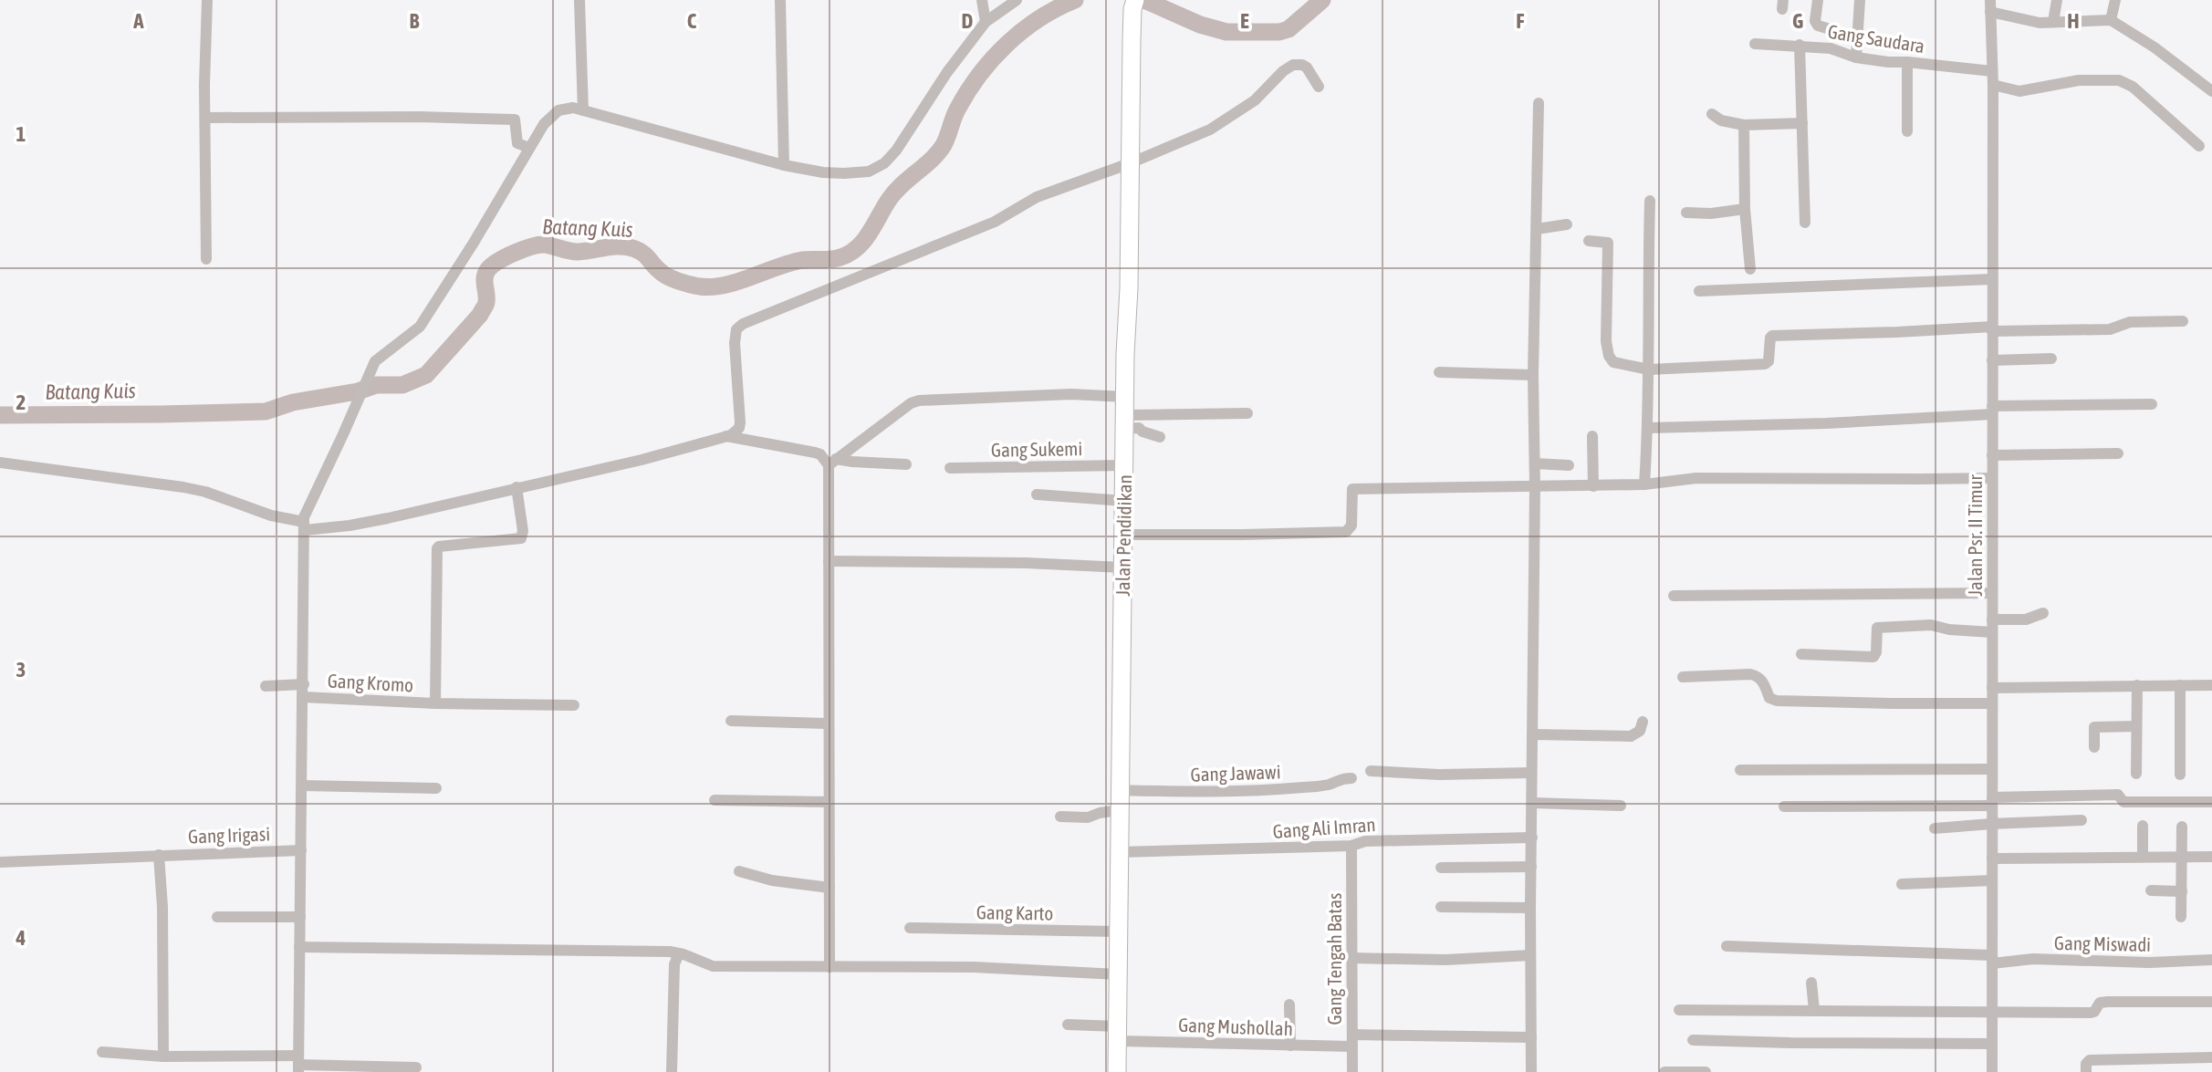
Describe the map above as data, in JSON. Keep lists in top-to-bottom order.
{
  "streets": {
    "main road": ["Jalan Pendidikan"],
    "street": [
      "Gang Saudara",
      "Gang Sukemi",
      "Jalan Psr. II Timur",
      "Gang Kromo",
      "Gang Jawawi",
      "Gang Ali Imran",
      "Gang Irigasi",
      "Gang Karto",
      "Gang Miswadi",
      "Gang Tengah Batas",
      "Gang Mushollah"
    ]
  },
  "crossings": [
    ["Gang Saudara", "Jalan Psr. II Timur"],
    ["Gang Sukemi", "Jalan Pendidikan"],
    ["Jalan Pendidikan", "Gang Jawawi"],
    ["Jalan Pendidikan", "Gang Ali Imran"],
    ["Jalan Pendidikan", "Gang Karto"],
    ["Jalan Pendidikan", "Gang Mushollah"],
    ["Jalan Psr. II Timur", "Gang Miswadi"],
    ["Gang Ali Imran", "Gang Tengah Batas"],
    ["Gang Tengah Batas", "Gang Mushollah"]
  ],
  "water": ["Batang Kuis"],
  "grid": {
    "columns": [
      "A",
      "B",
      "C",
      "D",
      "E",
      "F",
      "G",
      "H"
    ],
    "rows": [
      "1",
      "2",
      "3",
      "4"
    ]
  }
}
